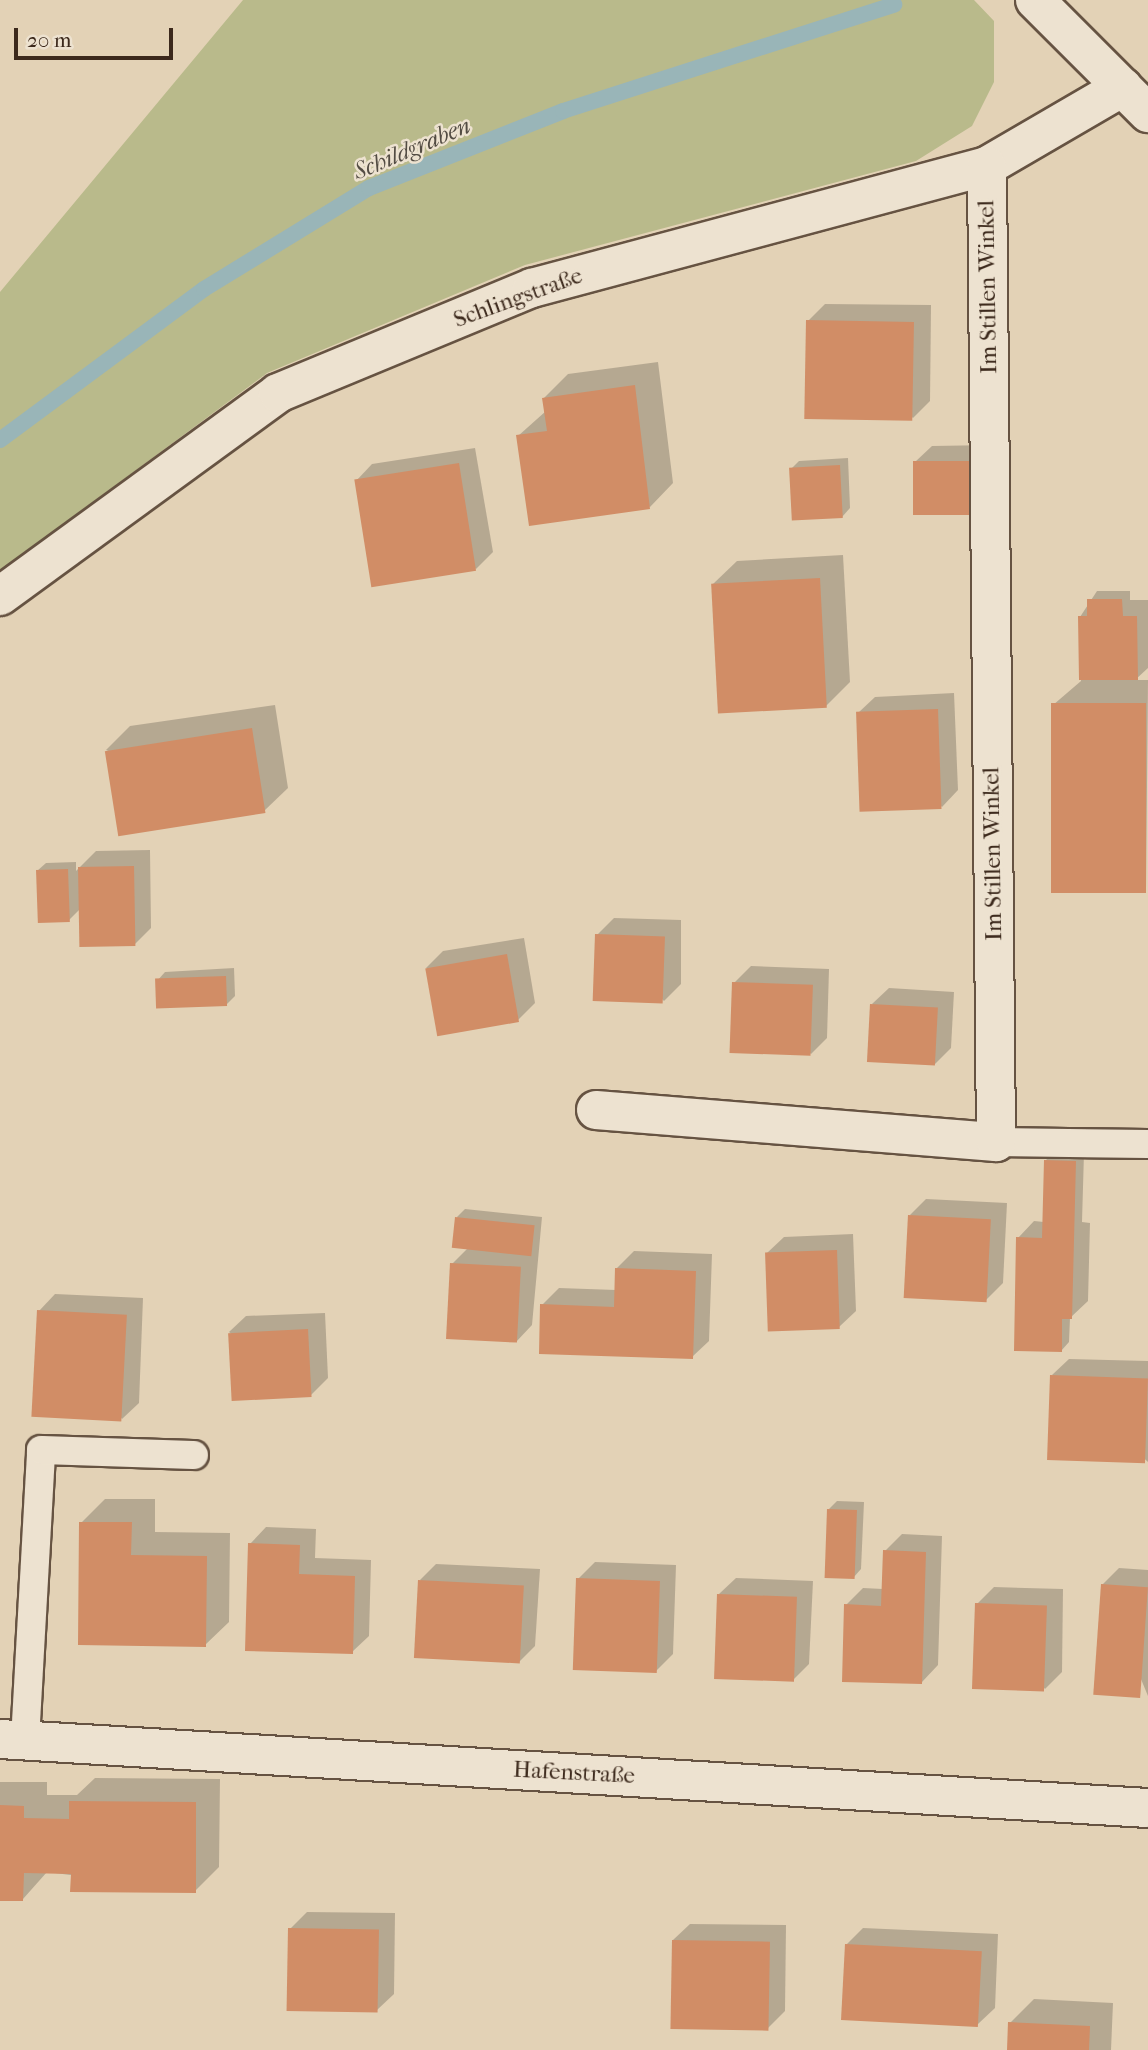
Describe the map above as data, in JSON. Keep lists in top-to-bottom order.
{
  "streets": {
    "street": ["Im Stillen Winkel", "Schlingstraße", "Hafenstraße"]
  },
  "crossings": [
    ["Im Stillen Winkel", "Schlingstraße"]
  ],
  "water": ["Schildgraben"],
  "scale_bar": "20 m"
}
